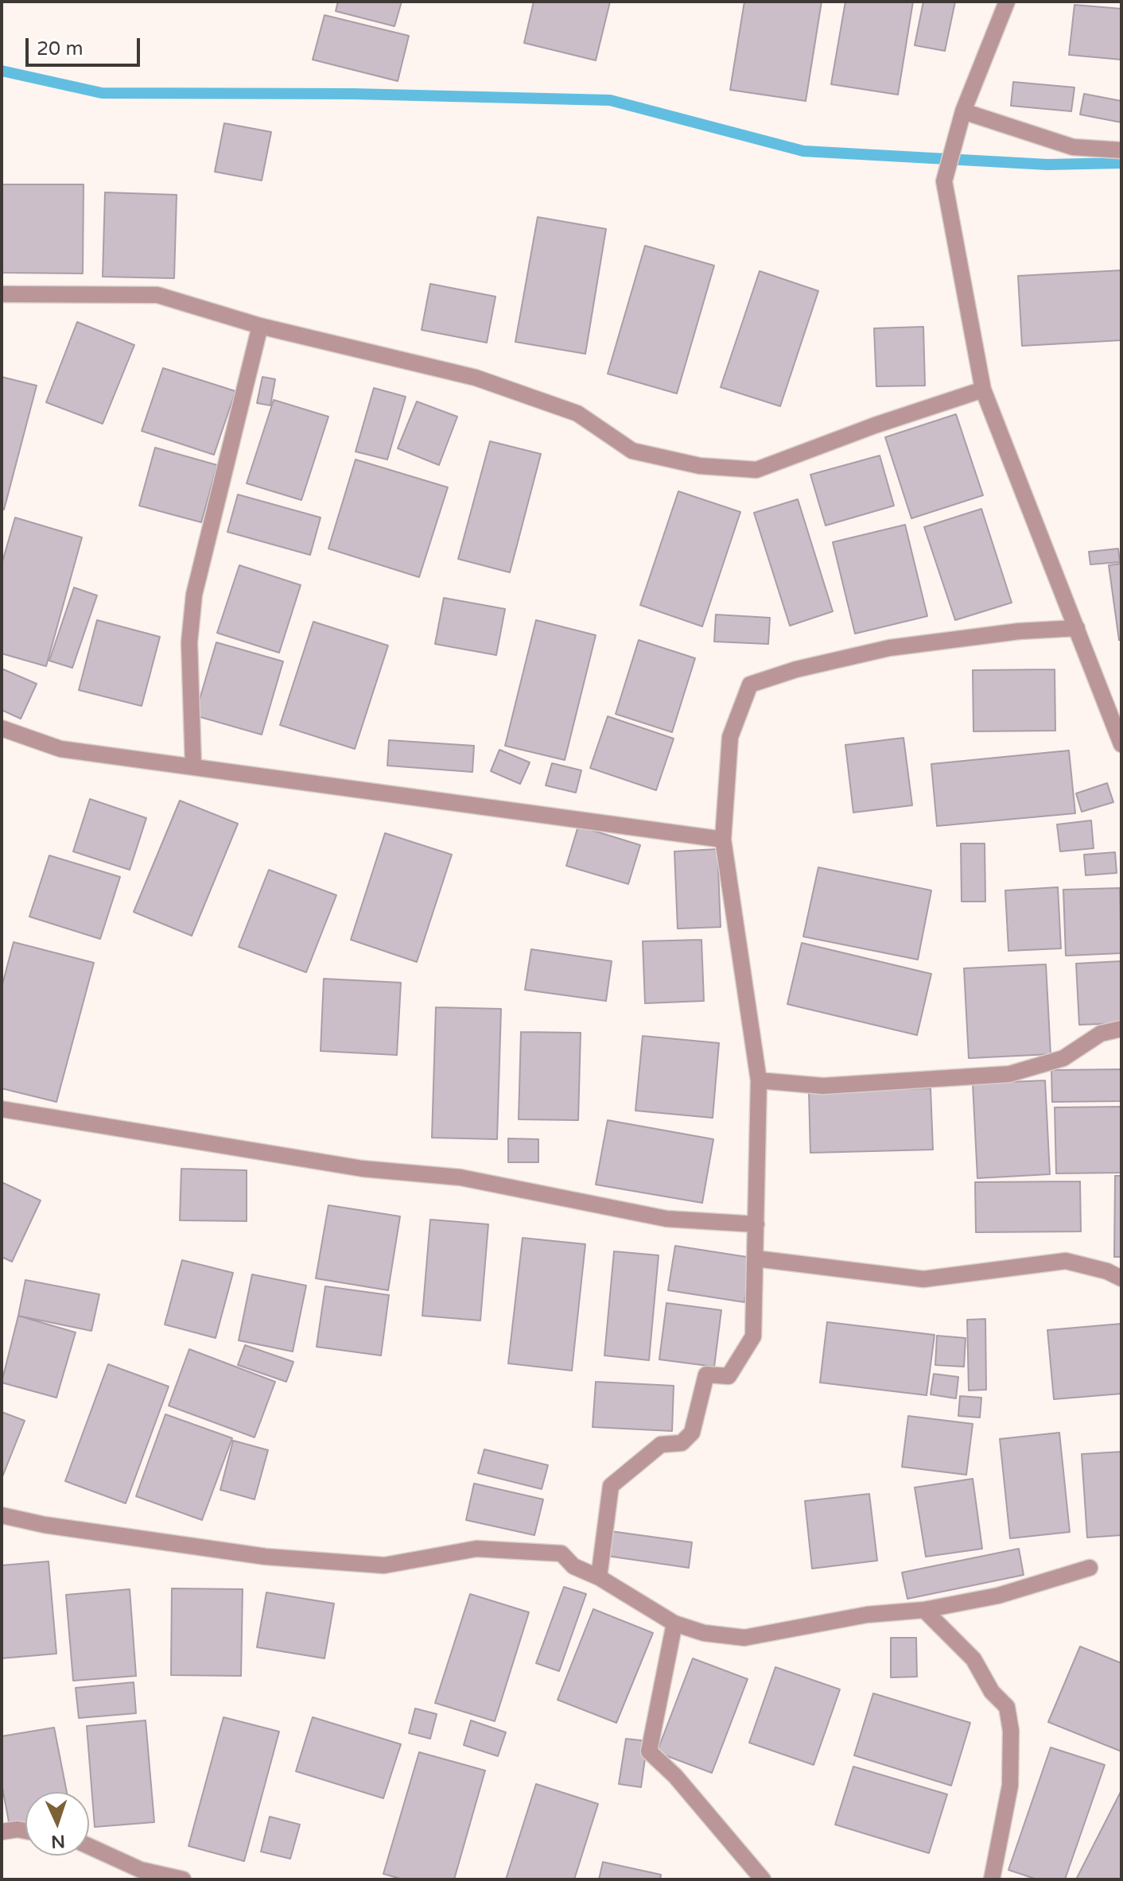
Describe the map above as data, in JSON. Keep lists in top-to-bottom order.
{
  "scale_bar": "20 m",
  "north": "bottom"
}
